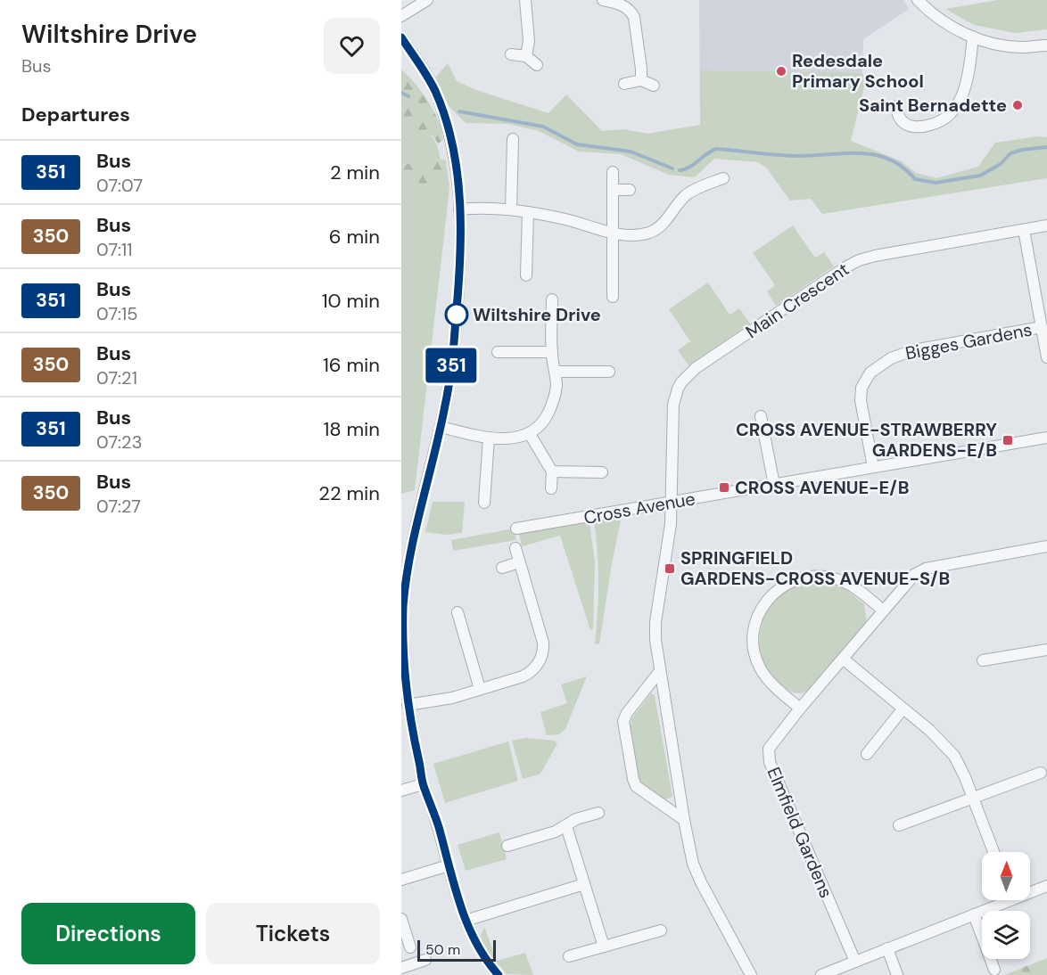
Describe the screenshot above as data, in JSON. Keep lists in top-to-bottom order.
{
  "streets": {
    "street": [
      "Main Crescent",
      "Bigges Gardens",
      "Cross Avenue",
      "Elmfield Gardens"
    ]
  },
  "crossings": [
    ["Main Crescent", "Cross Avenue"],
    ["Bigges Gardens", "Cross Avenue"]
  ],
  "places": {
    "other": ["Redesdale Primary School", "Saint Bernadette", "Wiltshire Drive"],
    "transit": ["CROSS AVENUE-STRAWBERRY GARDENS-E/B", "CROSS AVENUE-E/B", "SPRINGFIELD GARDENS-CROSS AVENUE-S/B"]
  },
  "lines": ["bus line 351"],
  "scale_bar": "50 m",
  "north": "top",
  "page": {
    "heading": [
      ["Wiltshire Drive", "Bus"],
      "Departures"
    ],
    "on_map": "351",
    "list": [
      {
        "mark": "351",
        "name": "Bus",
        "note": "07:07",
        "value": "2 min"
      },
      {
        "mark": "350",
        "name": "Bus",
        "note": "07:11",
        "value": "6 min"
      },
      {
        "mark": "351",
        "name": "Bus",
        "note": "07:15",
        "value": "10 min"
      },
      {
        "mark": "350",
        "name": "Bus",
        "note": "07:21",
        "value": "16 min"
      },
      {
        "mark": "351",
        "name": "Bus",
        "note": "07:23",
        "value": "18 min"
      },
      {
        "mark": "350",
        "name": "Bus",
        "note": "07:27",
        "value": "22 min"
      }
    ],
    "buttons": ["Directions", "Tickets"],
    "scale": "50 m"
  }
}
